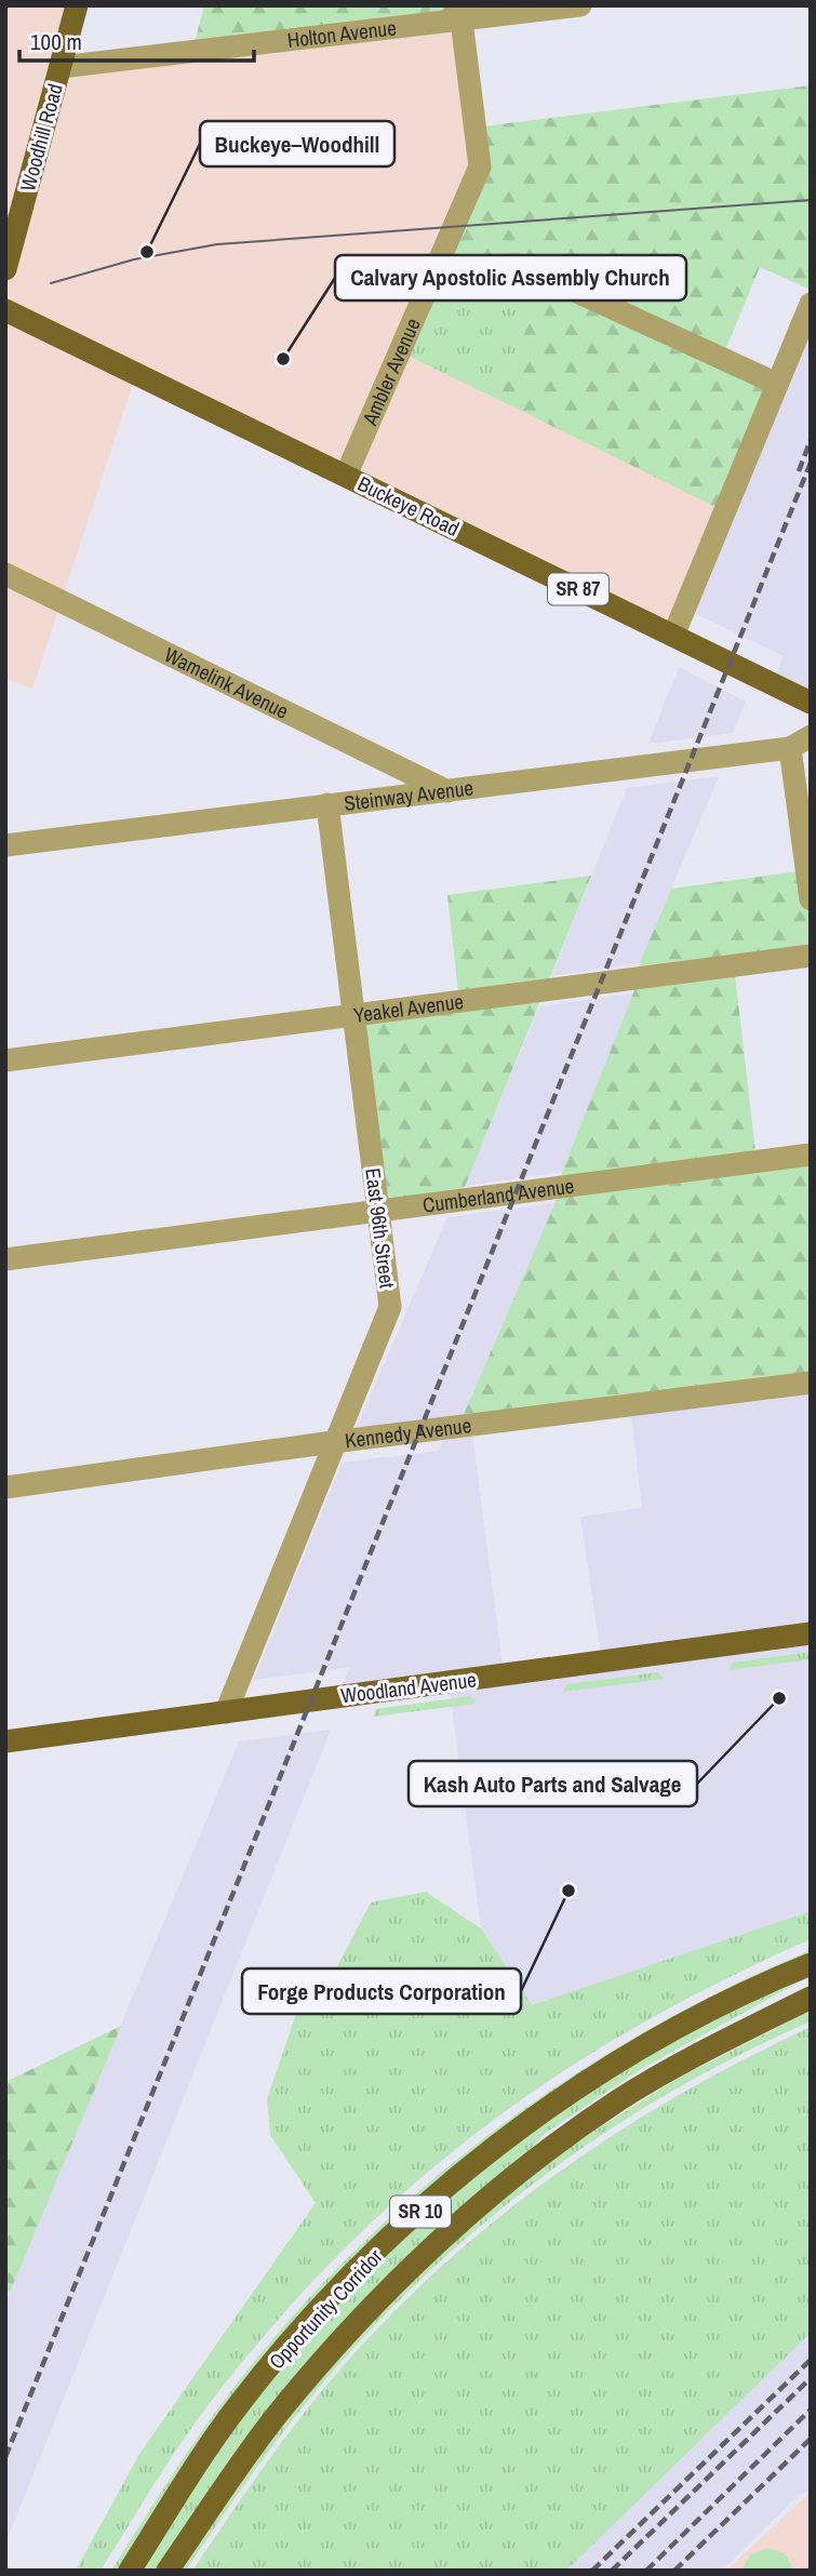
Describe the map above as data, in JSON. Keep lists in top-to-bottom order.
{
  "streets": {
    "main road": [
      "Woodhill Road",
      "Buckeye Road",
      "SR 87",
      "Woodland Avenue",
      "SR 10",
      "Opportunity Corridor"
    ],
    "street": [
      "Holton Avenue",
      "Ambler Avenue",
      "Wamelink Avenue",
      "Steinway Avenue",
      "Yeakel Avenue",
      "Cumberland Avenue",
      "East 96th Street",
      "Kennedy Avenue"
    ]
  },
  "crossings": [
    ["Holton Avenue", "Woodhill Road"],
    ["Holton Avenue", "Ambler Avenue"],
    ["Ambler Avenue", "Buckeye Road"],
    ["Wamelink Avenue", "Steinway Avenue"],
    ["Steinway Avenue", "East 96th Street"],
    ["Yeakel Avenue", "East 96th Street"],
    ["Cumberland Avenue", "East 96th Street"],
    ["East 96th Street", "Kennedy Avenue"],
    ["East 96th Street", "Woodland Avenue"]
  ],
  "places": [
    "Buckeye–Woodhill",
    "Calvary Apostolic Assembly Church",
    "Kash Auto Parts and Salvage",
    "Forge Products Corporation"
  ],
  "scale_bar": "100 m"
}
